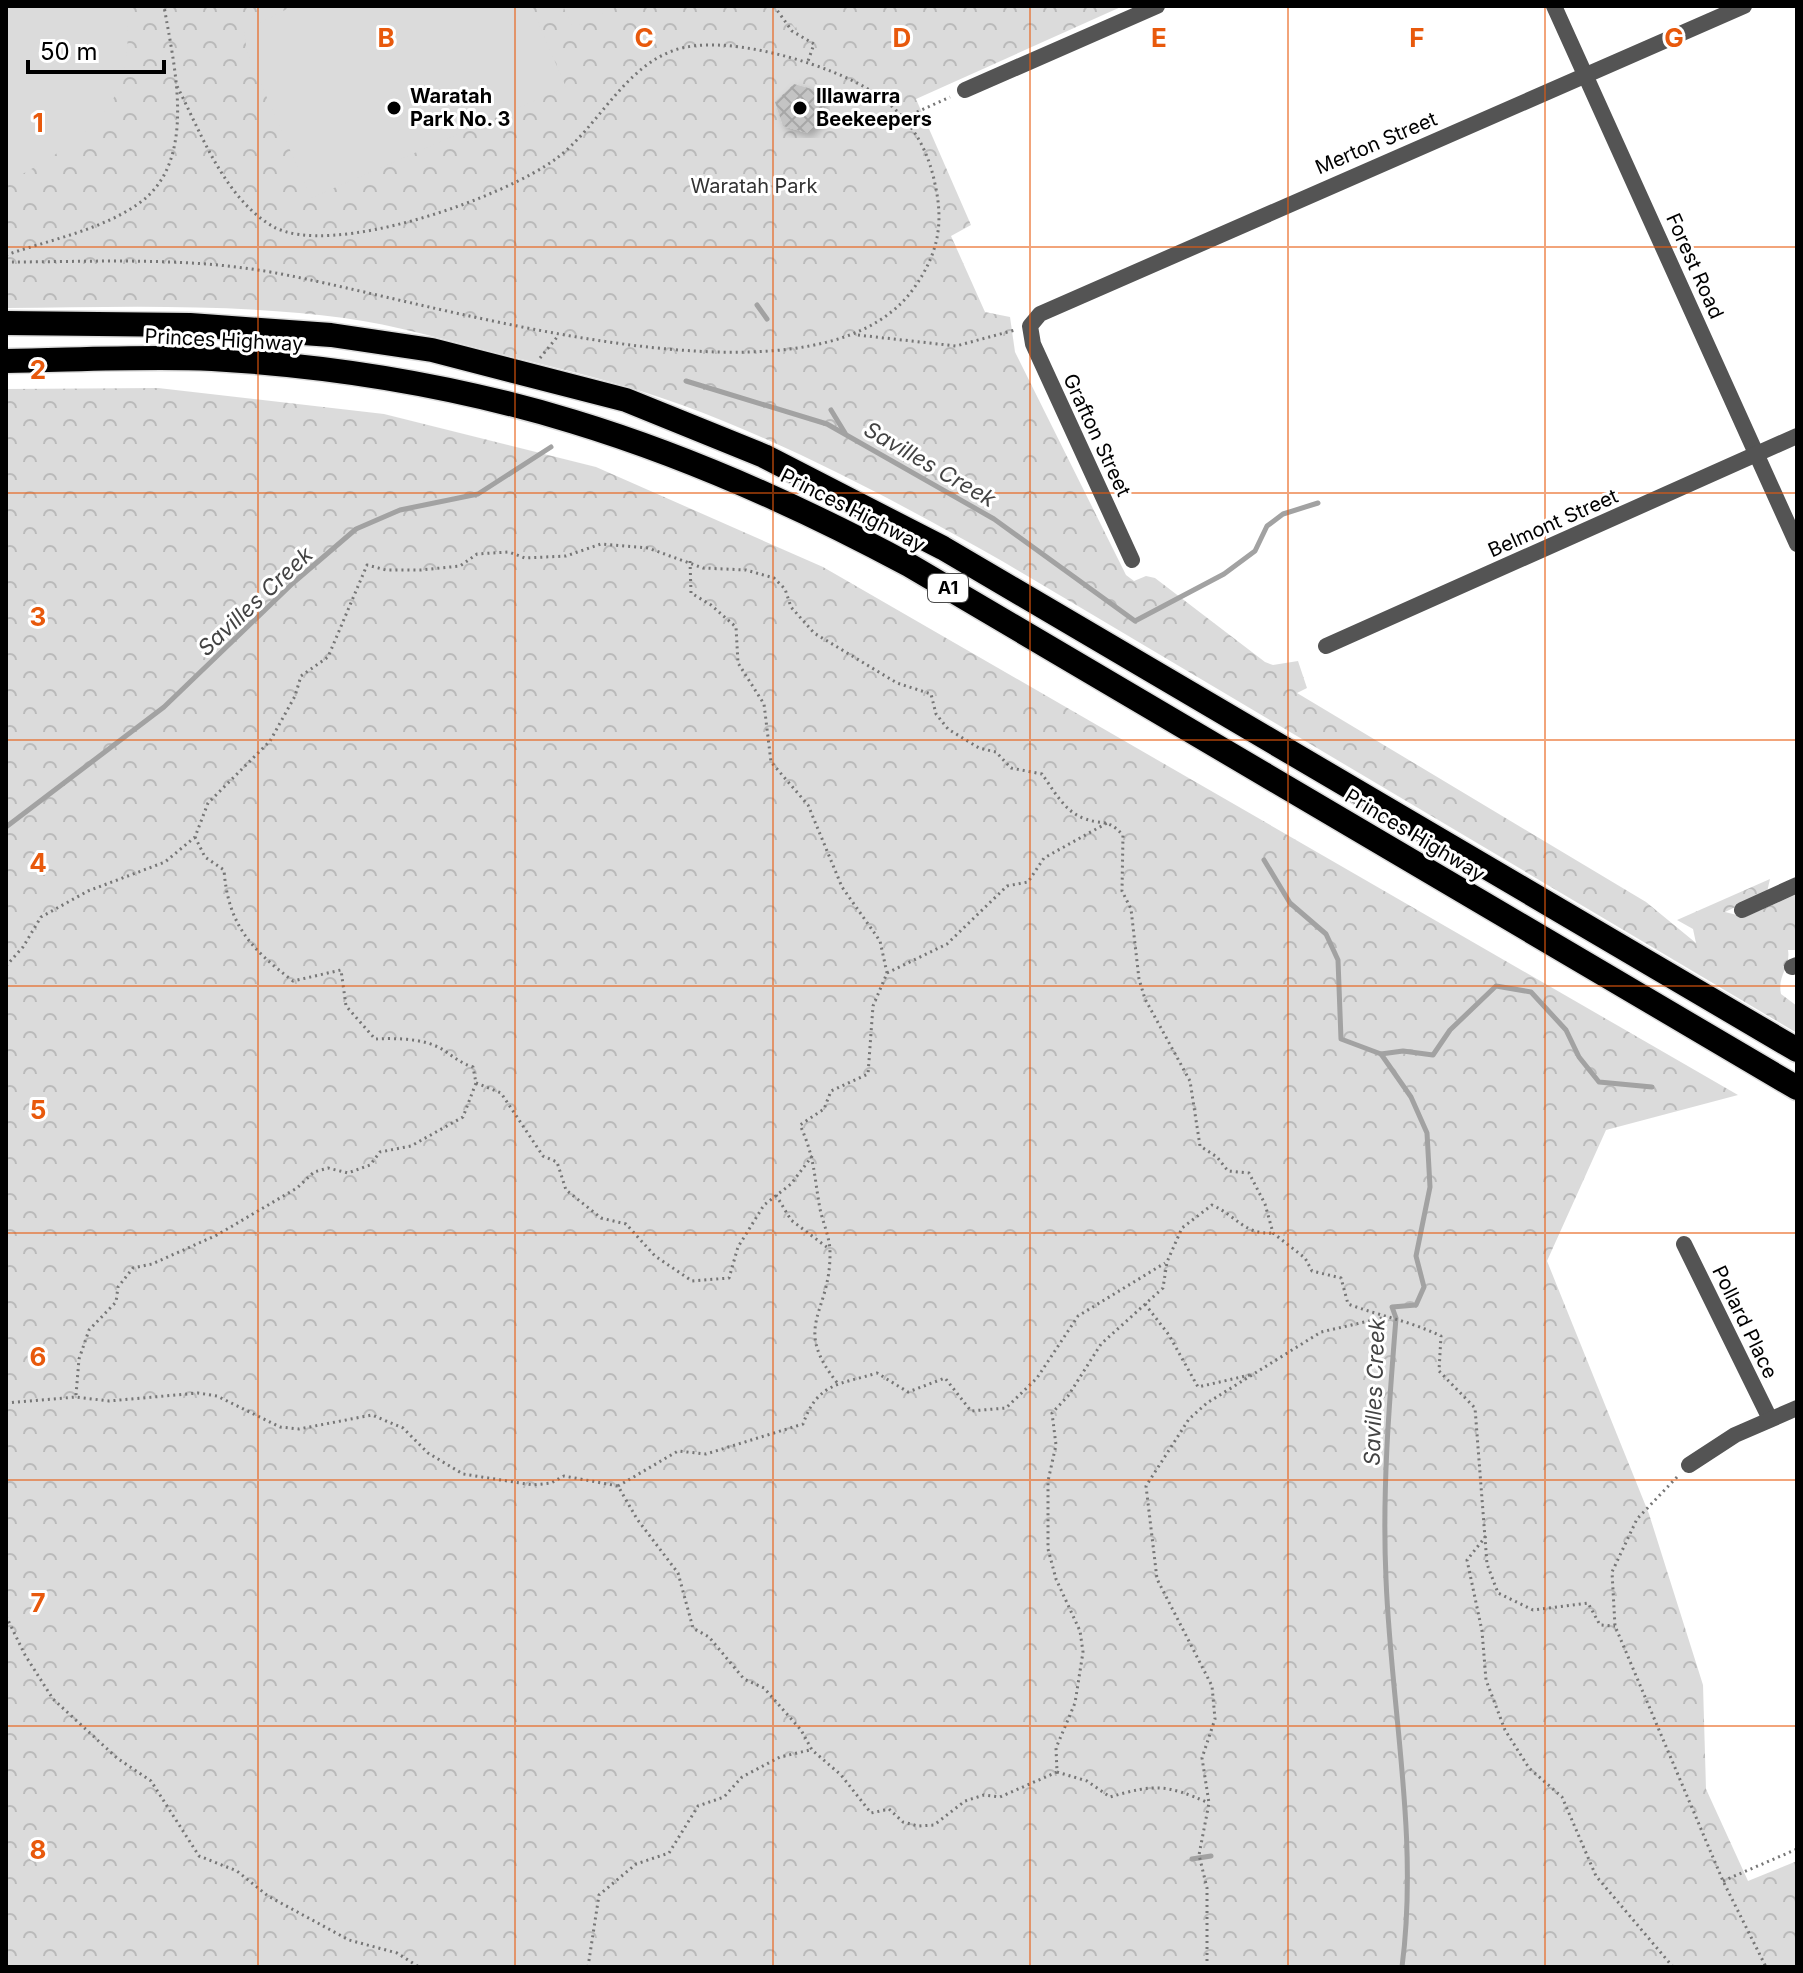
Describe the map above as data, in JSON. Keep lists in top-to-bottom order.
{
  "streets": {
    "highway": ["Princes Highway", "A1"],
    "street": [
      "Merton Street",
      "Forest Road",
      "Grafton Street",
      "Belmont Street",
      "Pollard Place"
    ]
  },
  "crossings": [
    ["Merton Street", "Forest Road"],
    ["Merton Street", "Grafton Street"],
    ["Forest Road", "Belmont Street"]
  ],
  "water": ["Savilles Creek"],
  "parks": ["Waratah Park"],
  "places": ["Waratah Park No. 3", "Illawarra Beekeepers"],
  "scale_bar": "50 m",
  "grid": {
    "columns": [
      "B",
      "C",
      "D",
      "E",
      "F",
      "G"
    ],
    "rows": [
      "1",
      "2",
      "3",
      "4",
      "5",
      "6",
      "7",
      "8"
    ]
  }
}
